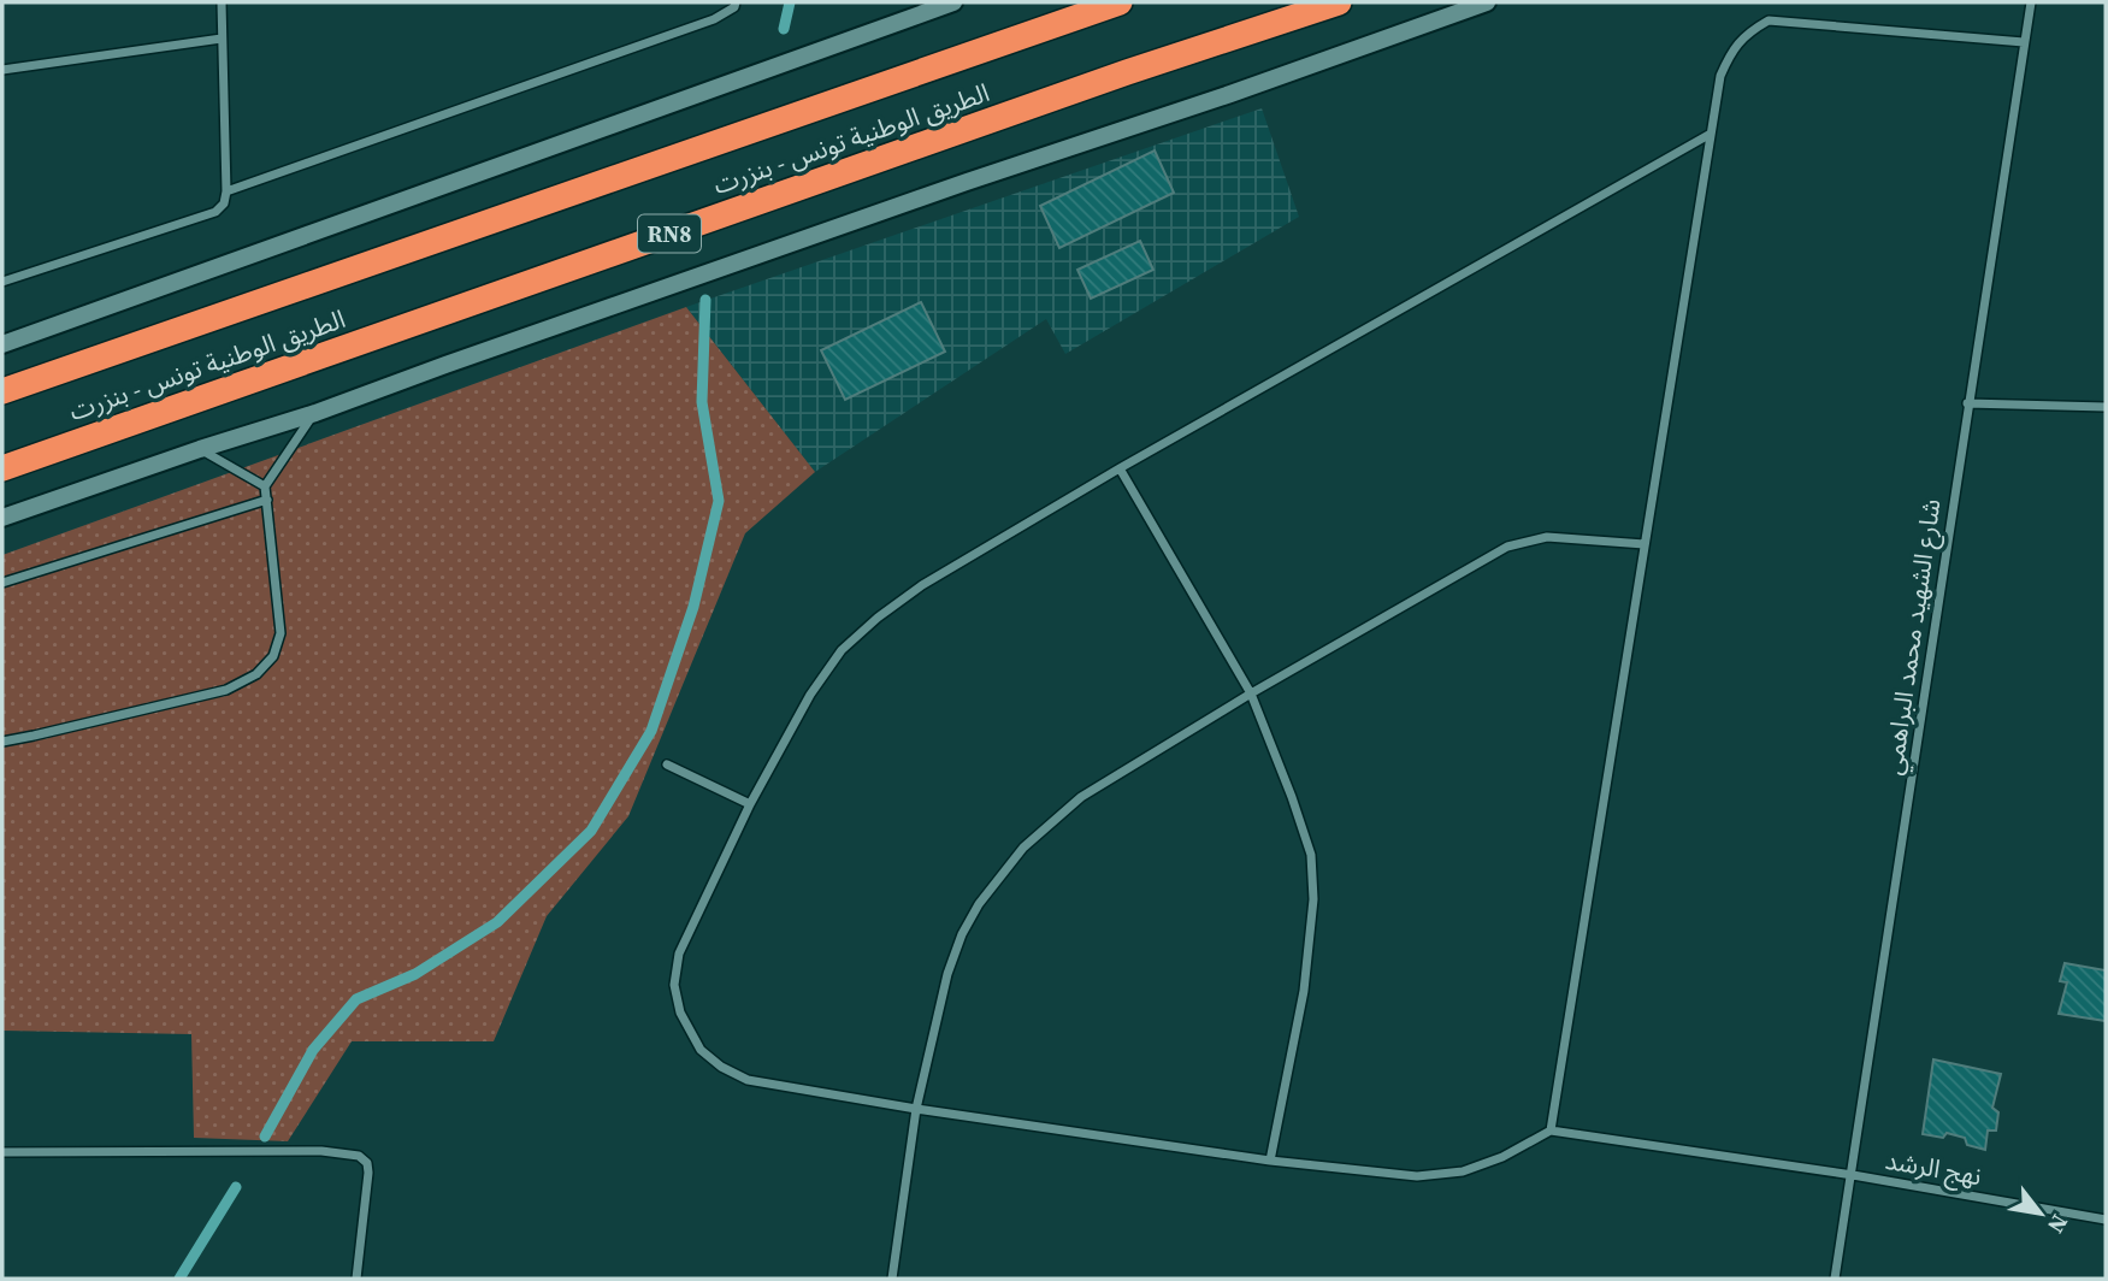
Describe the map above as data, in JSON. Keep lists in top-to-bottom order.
{
  "streets": {
    "highway": ["الطريق الوطنية تونس - بنزرت", "RN8"],
    "street": ["شارع الشهيد محمد البراهمي", "نهج الرشد"]
  },
  "crossings": [
    ["شارع الشهيد محمد البراهمي", "نهج الرشد"]
  ],
  "north": "bottom right"
}
